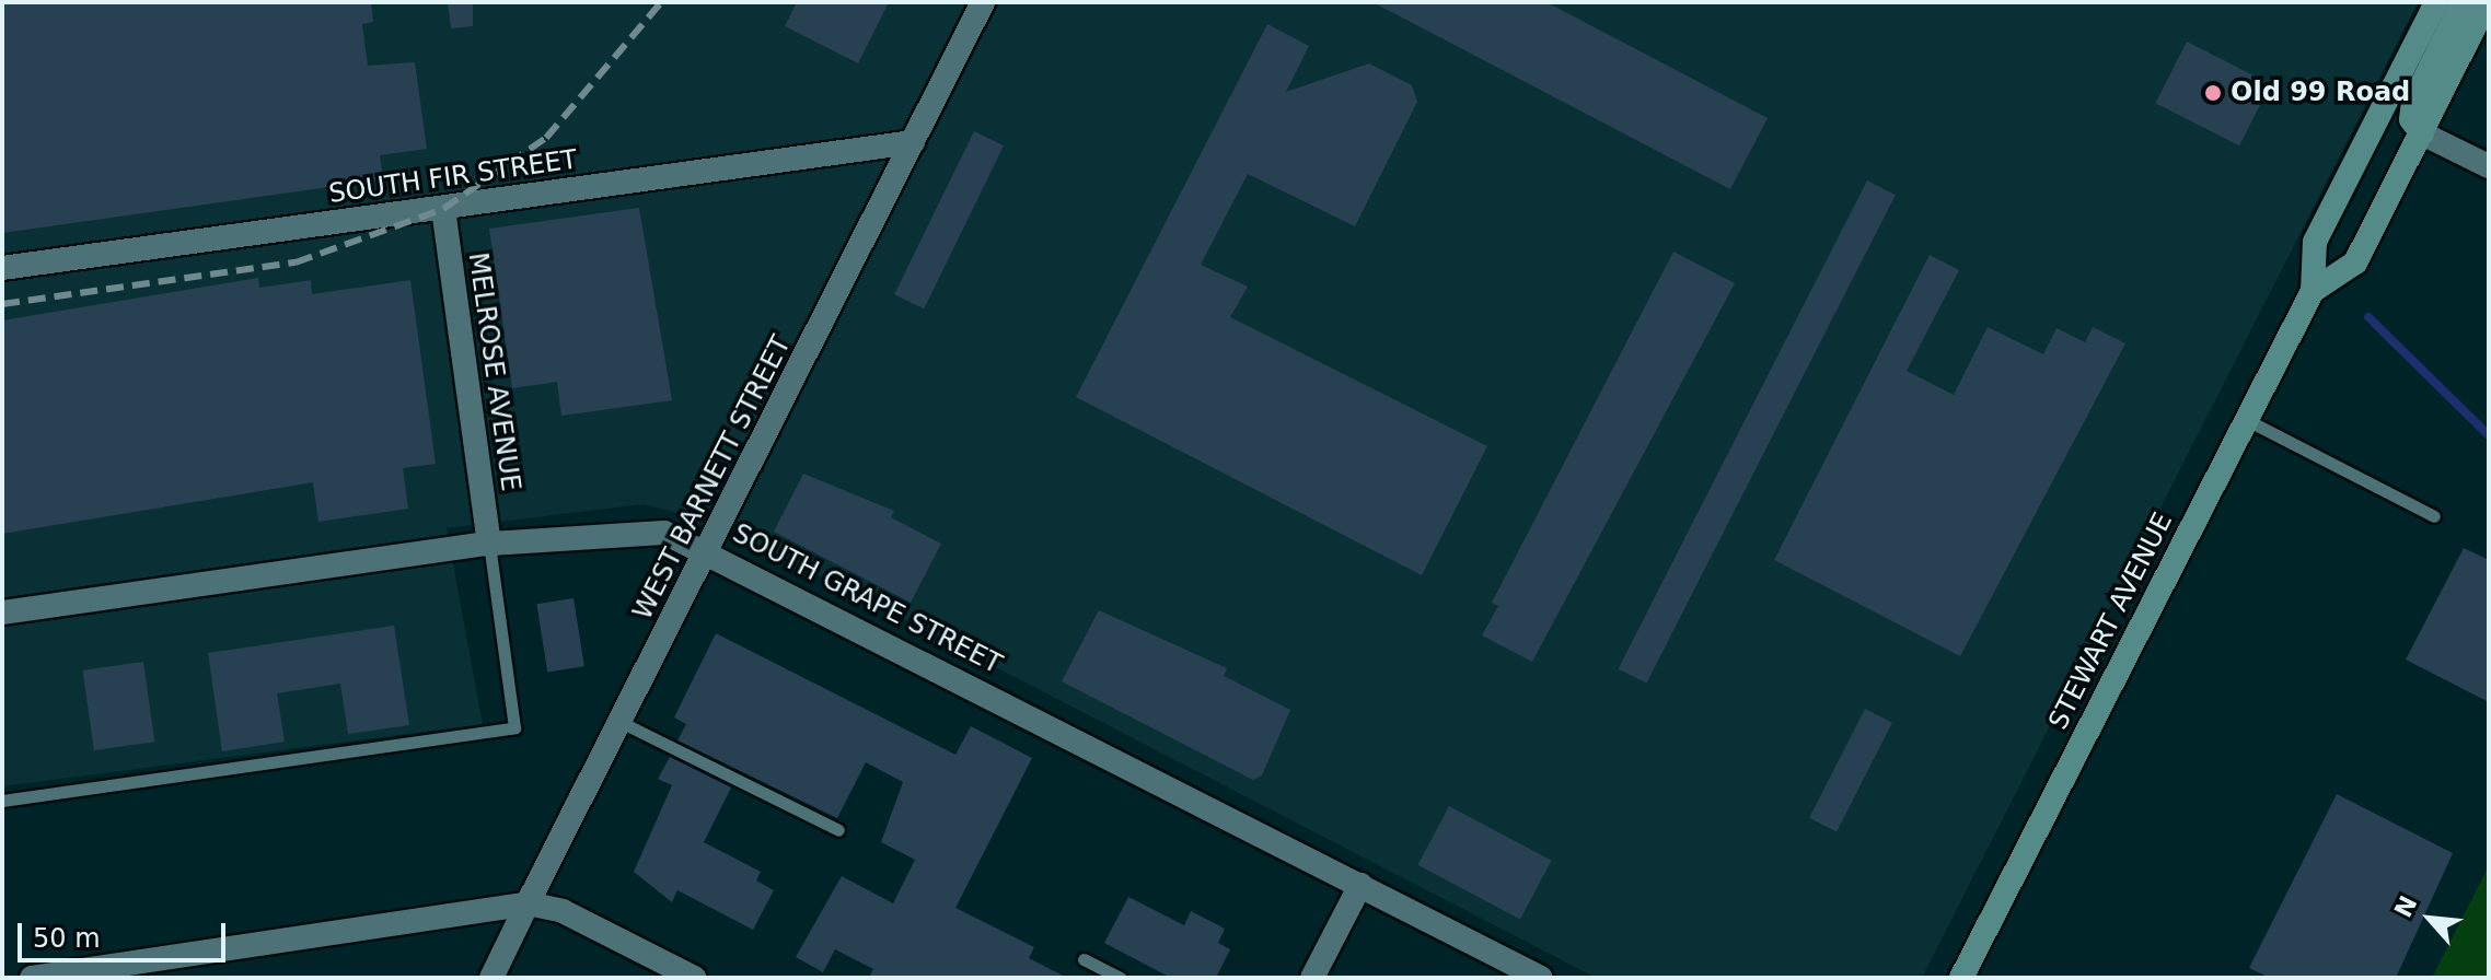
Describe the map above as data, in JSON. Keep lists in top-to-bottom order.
{
  "streets": {
    "main road": ["STEWART AVENUE"],
    "street": [
      "SOUTH FIR STREET",
      "MELROSE AVENUE",
      "WEST BARNETT STREET",
      "SOUTH GRAPE STREET"
    ]
  },
  "crossings": [
    ["SOUTH FIR STREET", "MELROSE AVENUE"],
    ["SOUTH FIR STREET", "WEST BARNETT STREET"],
    ["MELROSE AVENUE", "SOUTH GRAPE STREET"],
    ["WEST BARNETT STREET", "SOUTH GRAPE STREET"]
  ],
  "places": ["Old 99 Road"],
  "scale_bar": "50 m",
  "north": "top left"
}
